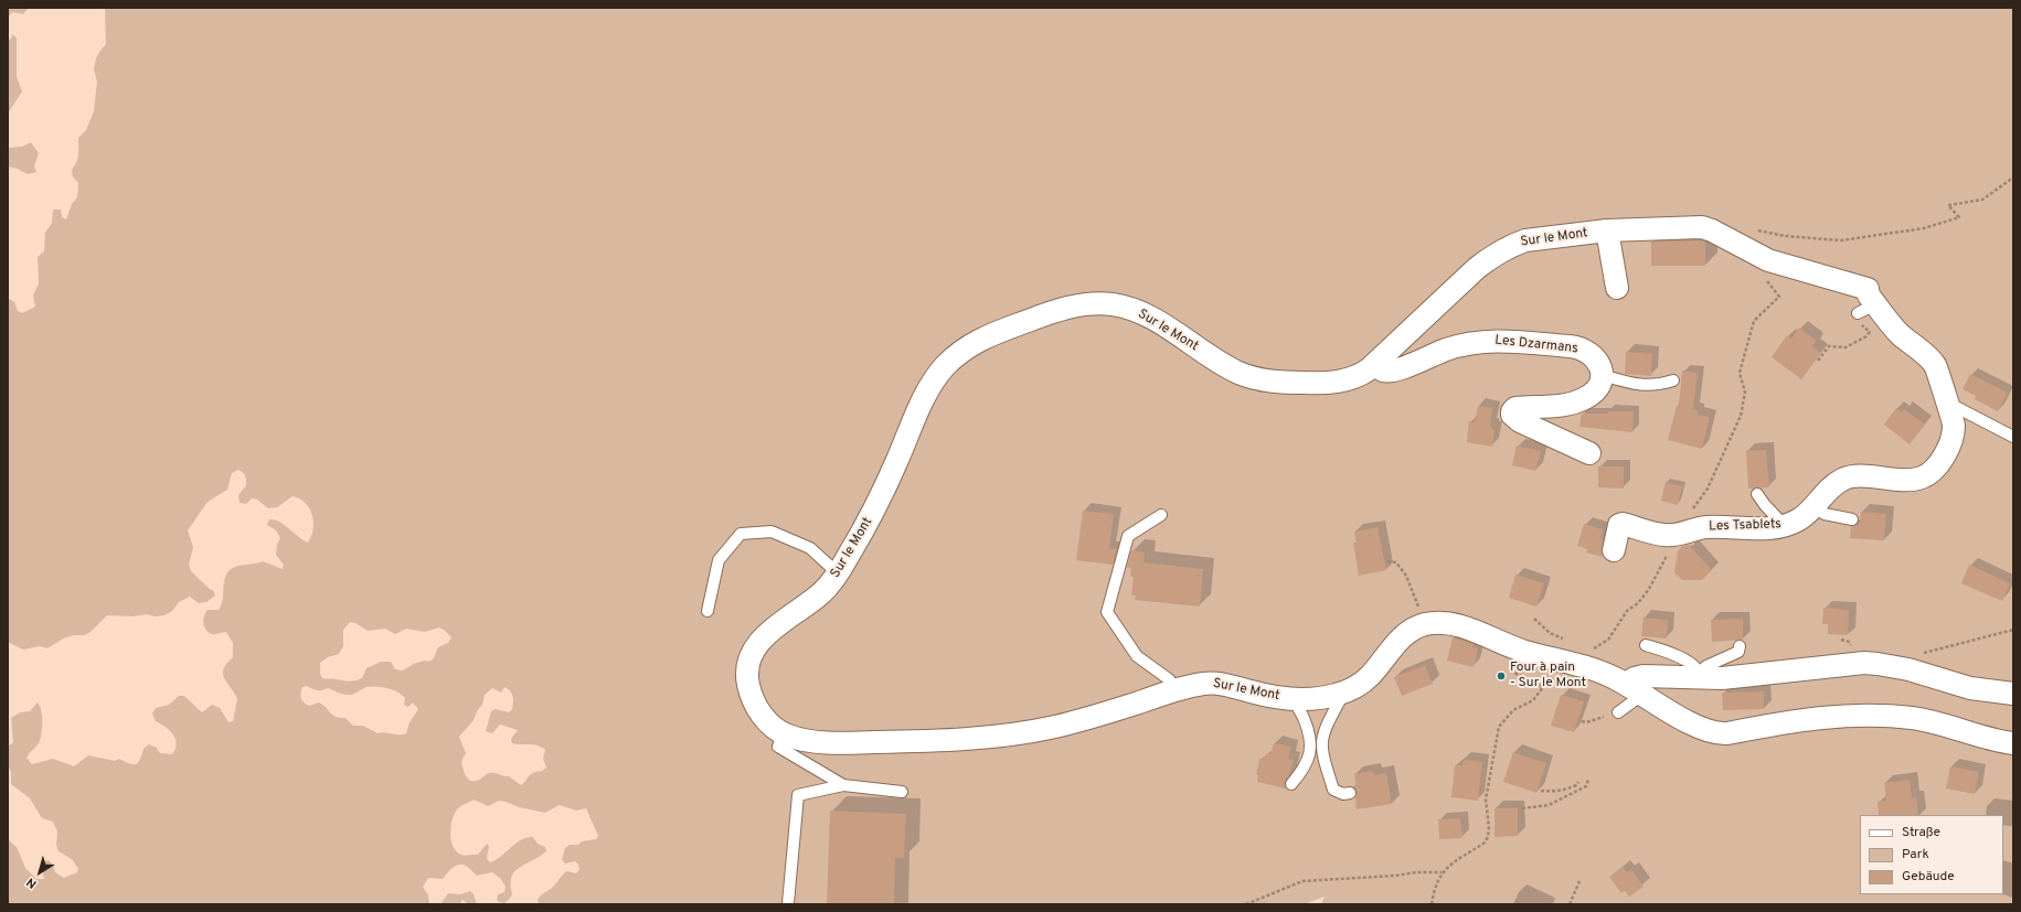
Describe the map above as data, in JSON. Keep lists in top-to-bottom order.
{
  "streets": {
    "street": ["Sur le Mont", "Les Dzarmans", "Les Tsablets"]
  },
  "crossings": [
    ["Sur le Mont", "Les Dzarmans"],
    ["Sur le Mont", "Les Tsablets"]
  ],
  "places": ["Four à pain - Sur le Mont"],
  "legend": ["Straße", "Park", "Gebäude"],
  "north": "bottom left"
}
